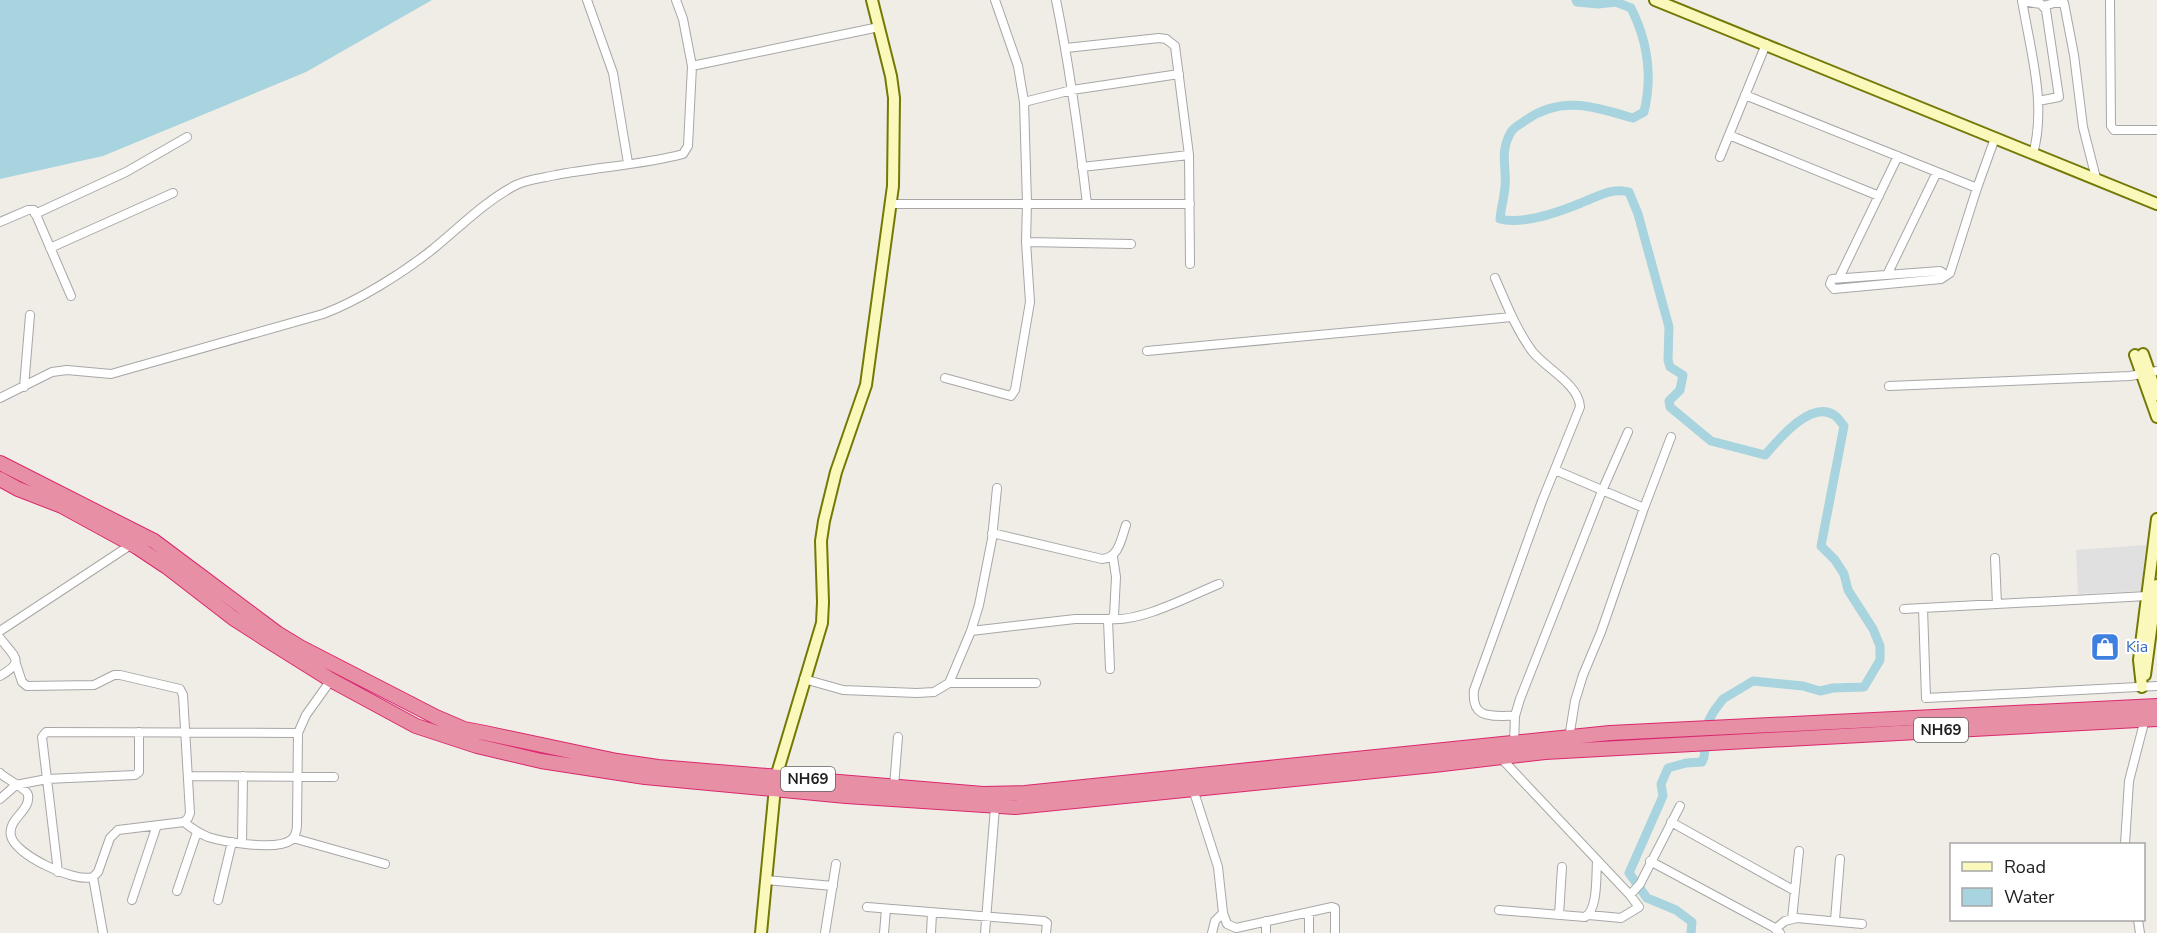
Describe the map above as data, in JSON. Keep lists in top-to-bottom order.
{
  "streets": {
    "highway": ["NH69"]
  },
  "places": {
    "shop": ["Kia"]
  },
  "legend": ["Road", "Water"]
}
